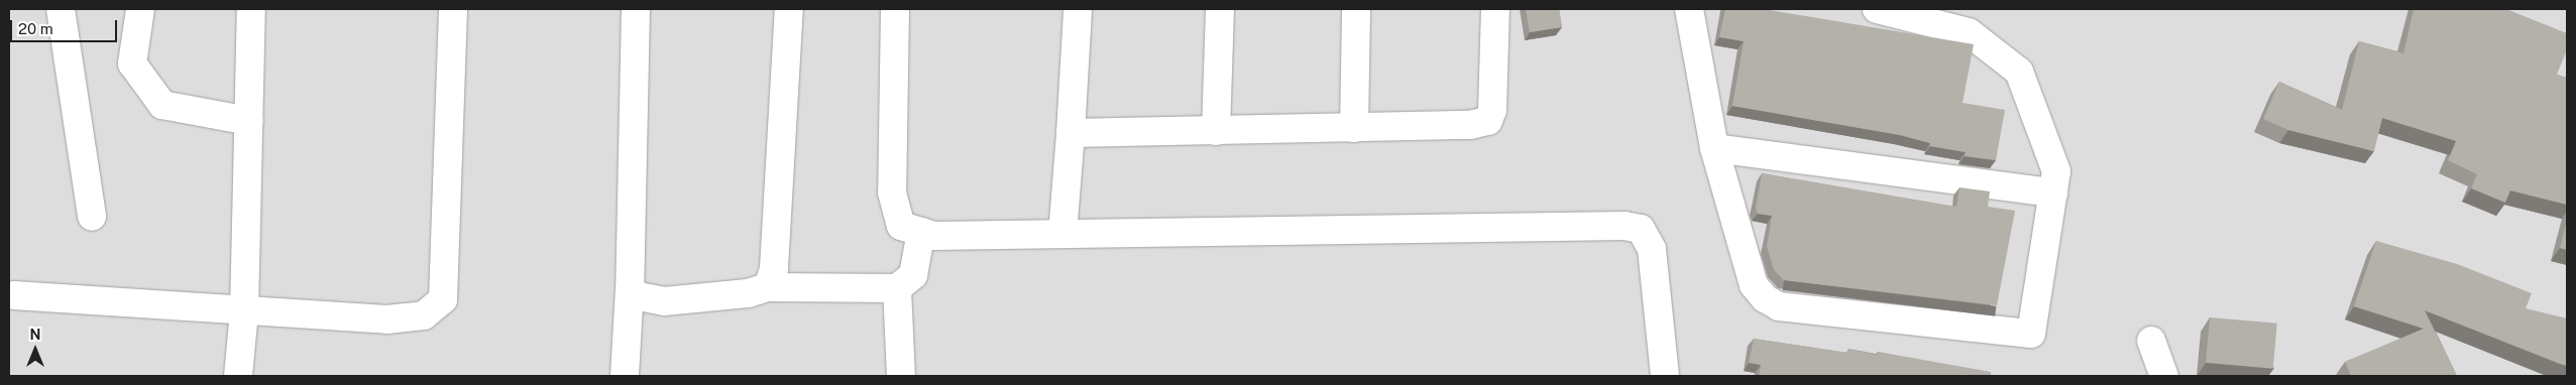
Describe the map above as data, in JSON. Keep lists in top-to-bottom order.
{
  "scale_bar": "20 m",
  "north": "top"
}
